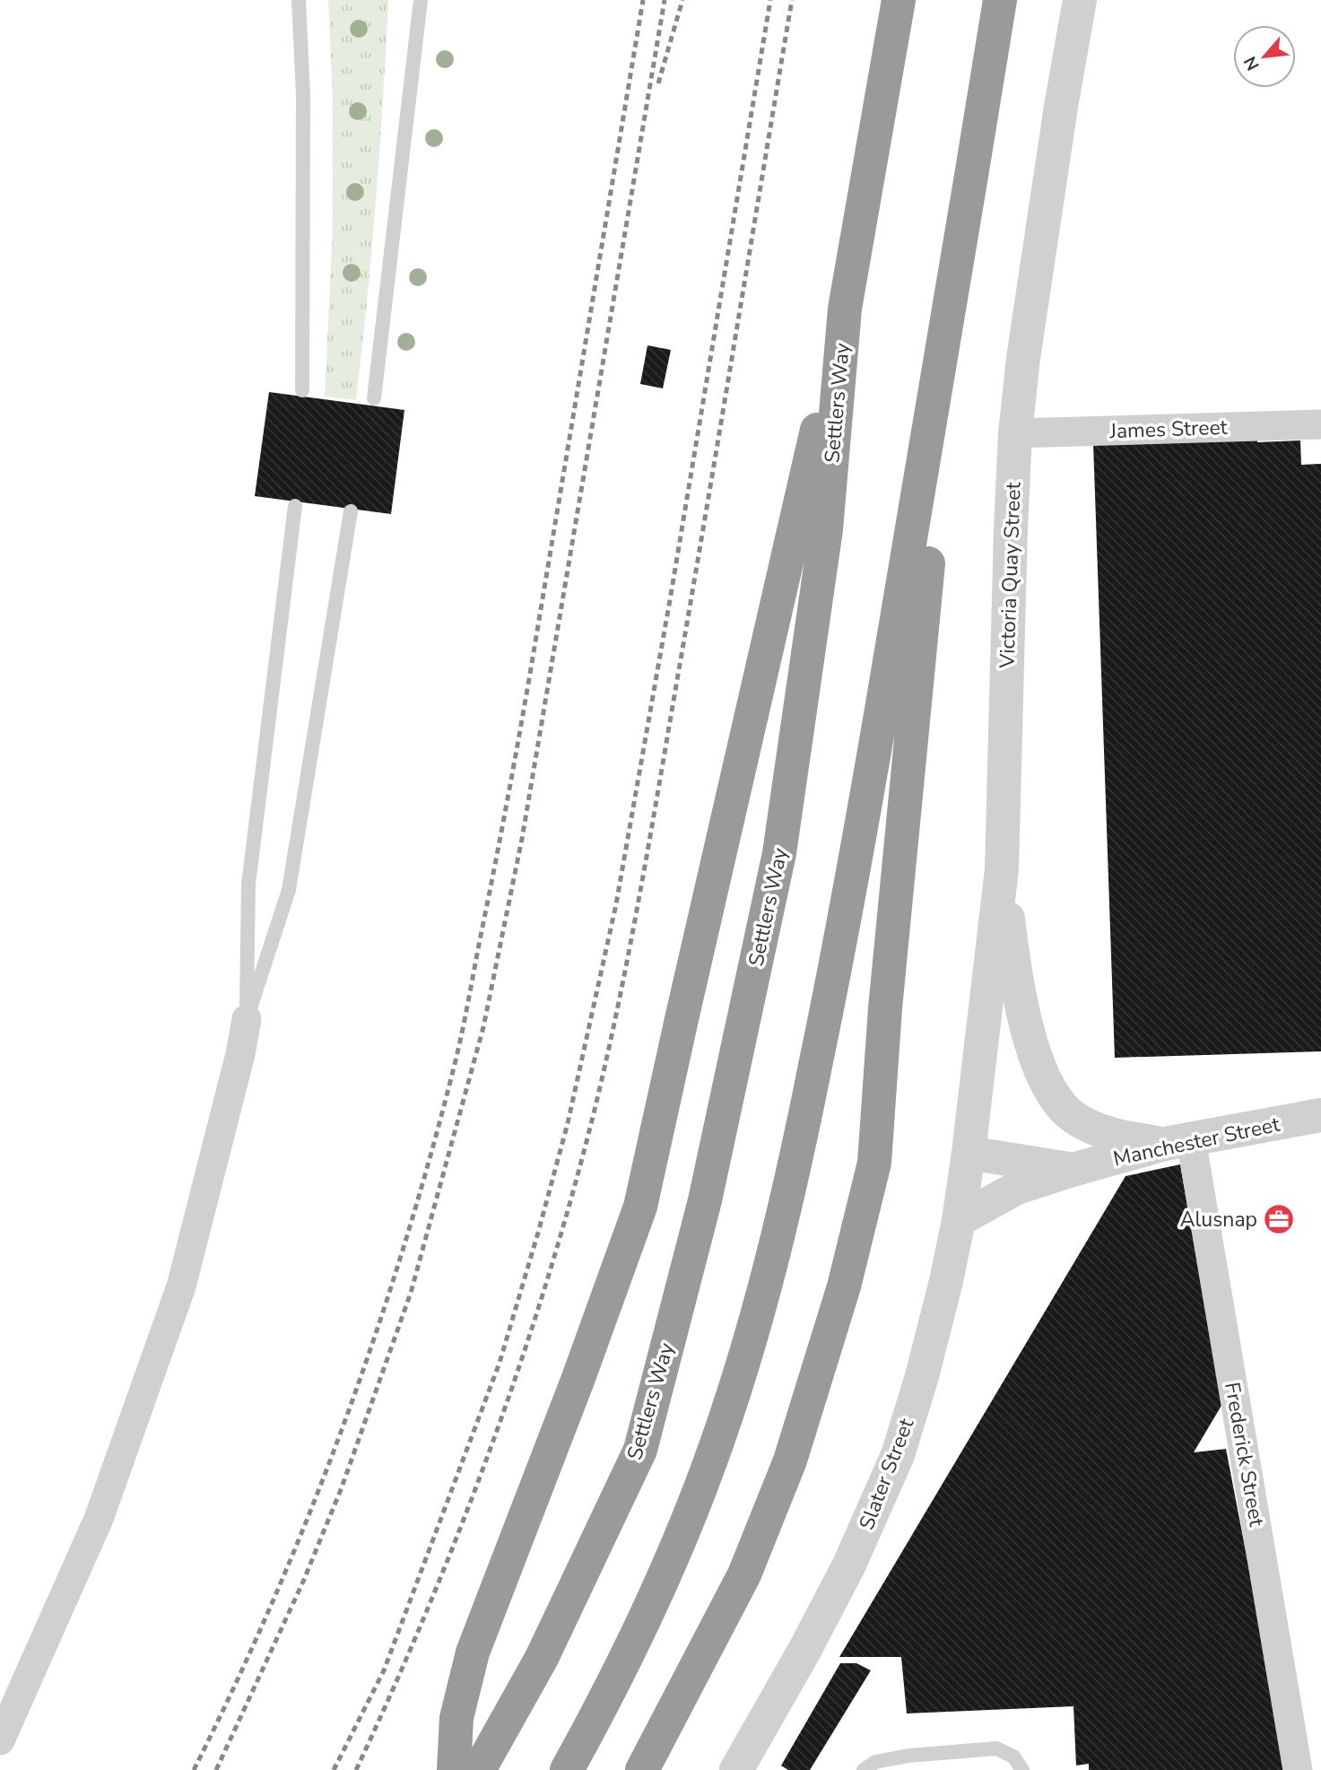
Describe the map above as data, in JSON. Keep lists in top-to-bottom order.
{
  "streets": {
    "highway": ["Settlers Way"],
    "street": [
      "James Street",
      "Victoria Quay Street",
      "Manchester Street",
      "Frederick Street",
      "Slater Street"
    ]
  },
  "crossings": [
    ["James Street", "Victoria Quay Street"],
    ["Victoria Quay Street", "Manchester Street"],
    ["Victoria Quay Street", "Slater Street"],
    ["Manchester Street", "Frederick Street"],
    ["Manchester Street", "Slater Street"]
  ],
  "places": {
    "office": ["Alusnap"]
  },
  "north": "bottom left"
}
